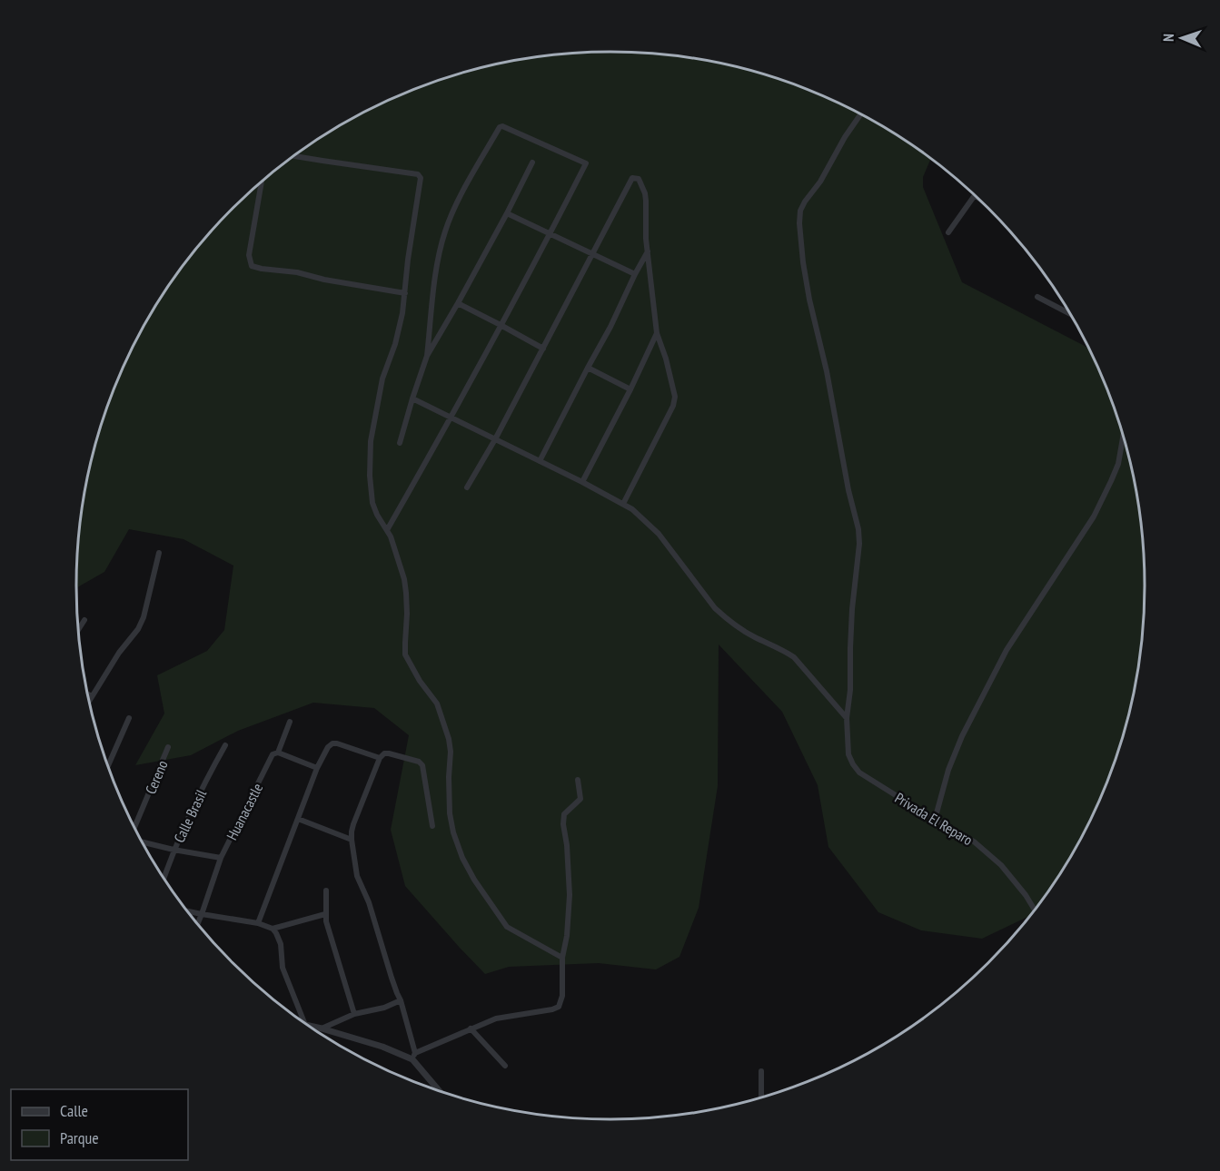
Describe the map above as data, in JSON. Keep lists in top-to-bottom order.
{
  "streets": {
    "street": [
      "Cereno",
      "Huanacastle",
      "Calle Brasil",
      "Privada El Reparo"
    ]
  },
  "legend": ["Calle", "Parque"],
  "north": "left"
}
